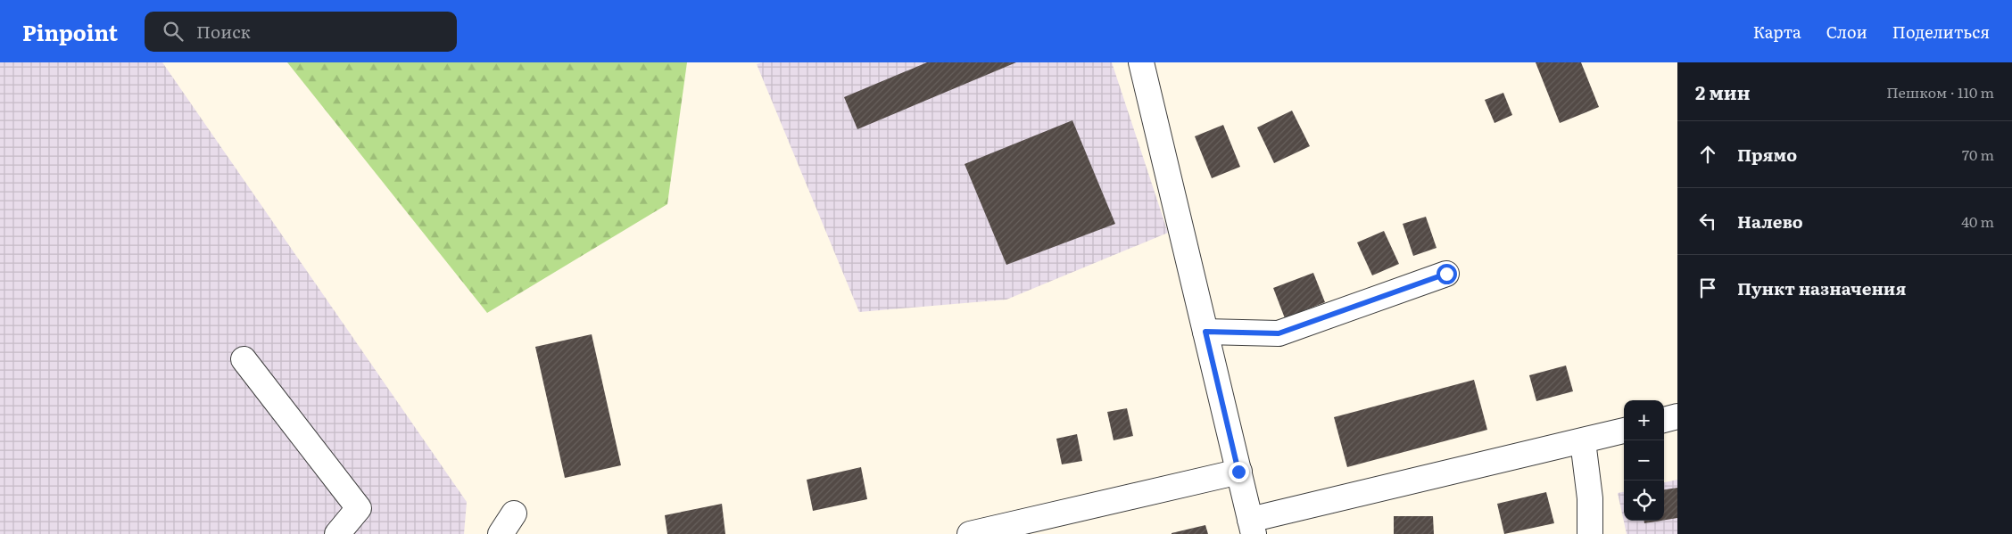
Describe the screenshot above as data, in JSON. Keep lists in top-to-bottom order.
{
  "page": {
    "header": "Pinpoint",
    "search": "Поиск",
    "nav": ["Карта", "Слои", "Поделиться"],
    "heading": ["2 мин", "Пешком · 110 m"],
    "list": [
      ["Прямо", "70 m"],
      ["Налево", "40 m"],
      "Пункт назначения"
    ],
    "map_buttons": ["+", "−"]
  }
}
